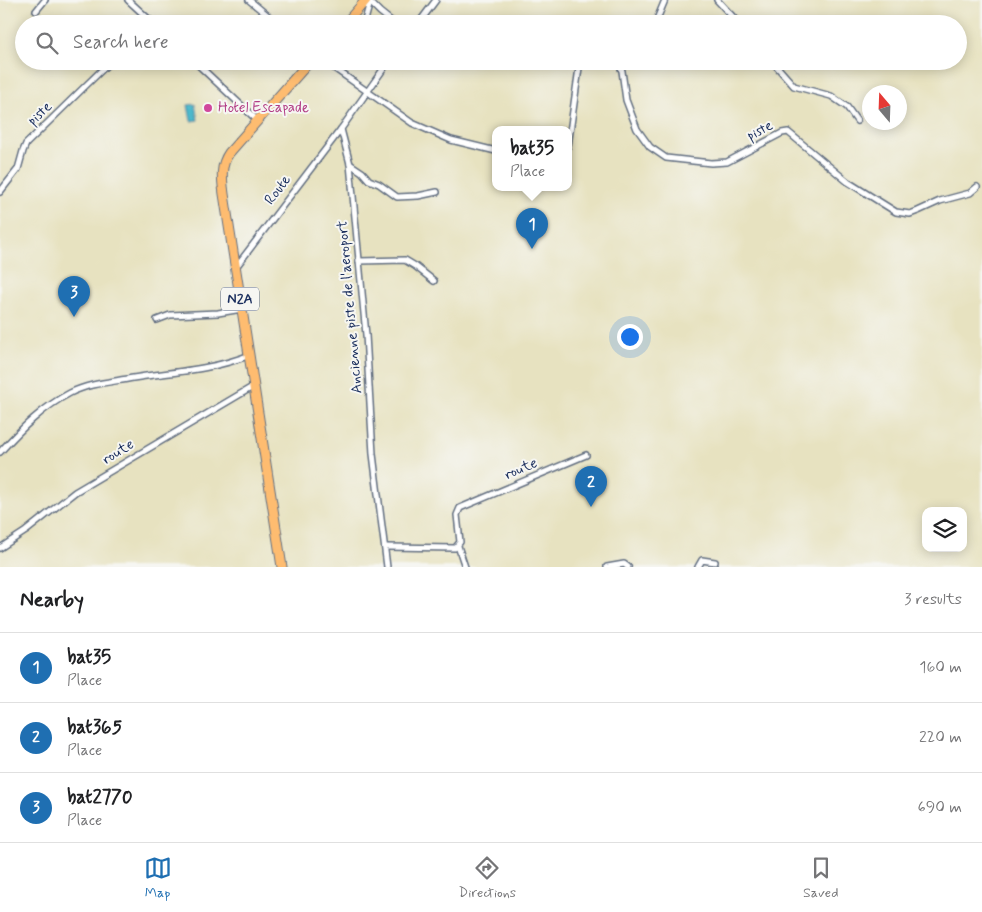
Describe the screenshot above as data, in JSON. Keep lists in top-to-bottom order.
{
  "streets": {
    "highway": ["N2A"],
    "street": [
      "piste",
      "Route",
      "Ancienne piste de l'aeroport",
      "route"
    ]
  },
  "crossings": [
    ["Route", "N2A"],
    ["Route", "Ancienne piste de l'aeroport"],
    ["N2A", "route"]
  ],
  "places": ["Hotel Escapade"],
  "north": "top",
  "page": {
    "search": "Search here",
    "popup": ["bat35", "Place"],
    "pins": ["1", "3", "2"],
    "heading": ["Nearby", "3 results"],
    "list": [
      {
        "mark": "1",
        "name": "bat35",
        "note": "Place",
        "value": "160 m"
      },
      {
        "mark": "2",
        "name": "bat365",
        "note": "Place",
        "value": "220 m"
      },
      {
        "mark": "3",
        "name": "bat2770",
        "note": "Place",
        "value": "690 m"
      }
    ],
    "nav": ["Map", "Directions", "Saved"]
  }
}
